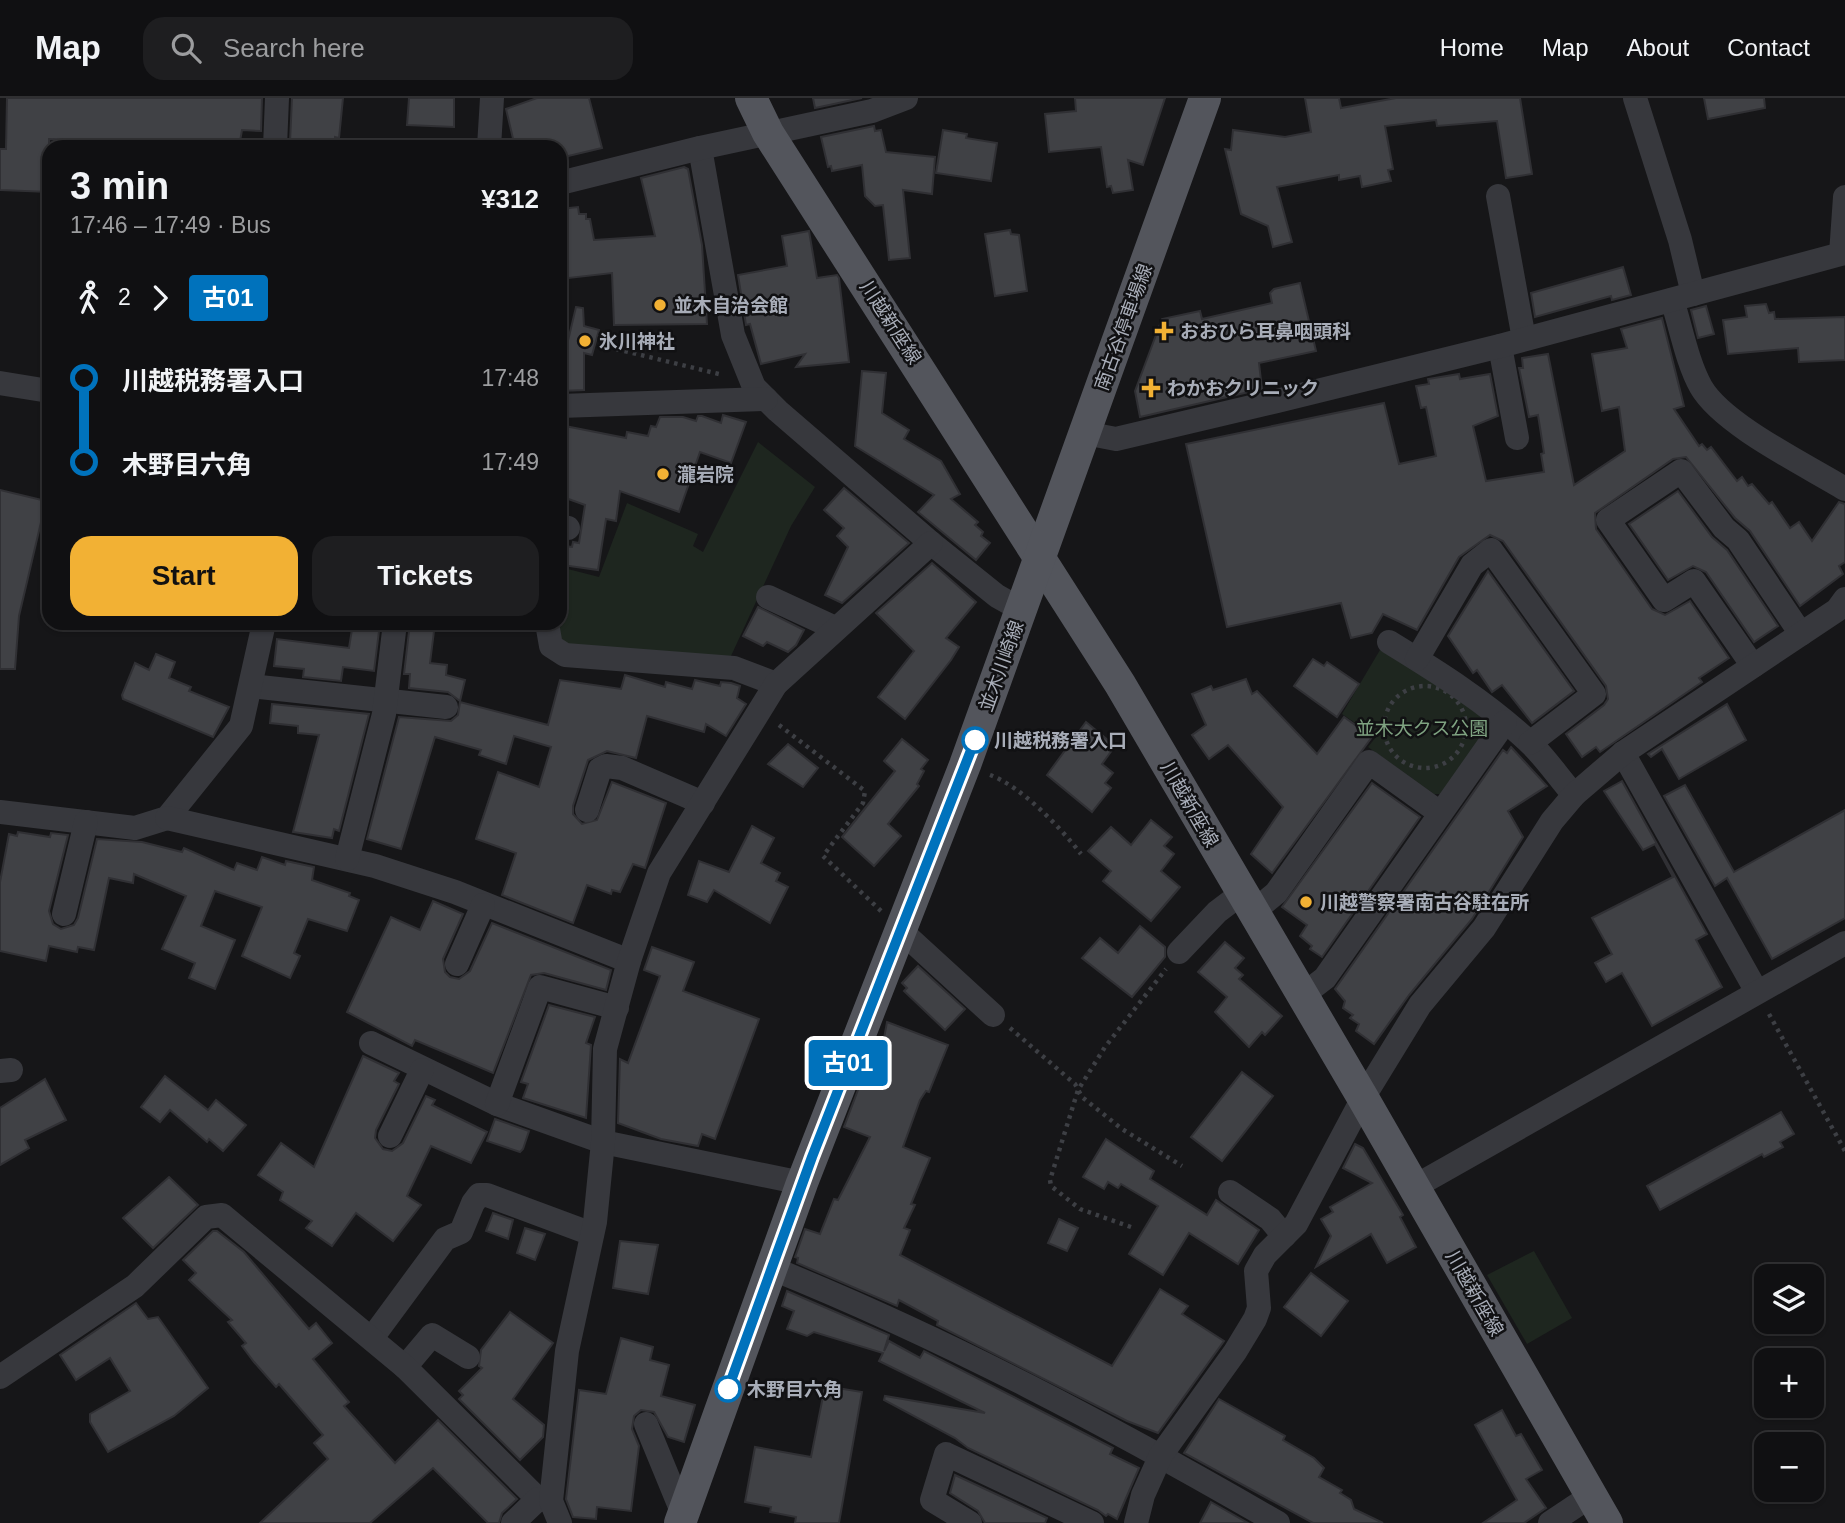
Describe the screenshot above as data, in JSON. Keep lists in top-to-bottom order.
{
  "streets": {
    "main road": ["川越新座線", "南古谷停車場線", "並木川崎線"]
  },
  "crossings": [
    ["川越新座線", "南古谷停車場線"],
    ["川越新座線", "並木川崎線"],
    ["南古谷停車場線", "並木川崎線"]
  ],
  "parks": ["並木大クス公園"],
  "places": {
    "other": [
      "並木自治会館",
      "氷川神社",
      "瀧岩院",
      "川越税務署入口",
      "川越警察署南古谷駐在所",
      "木野目六角"
    ],
    "health": ["おおひら耳鼻咽頭科", "わかおクリニック"]
  },
  "lines": ["bus line 古01"],
  "page": {
    "header": "Map",
    "search": "Search here",
    "nav": [
      "Home",
      "Map",
      "About",
      "Contact"
    ],
    "on_map": "古01",
    "heading": ["3 min", "17:46 – 17:49 · Bus", "¥312"],
    "legs": ["2", "古01"],
    "list": [
      {
        "name": "川越税務署入口",
        "value": "17:48"
      },
      {
        "name": "木野目六角",
        "value": "17:49"
      }
    ],
    "buttons": ["Start", "Tickets"],
    "map_buttons": ["+", "−"]
  }
}
